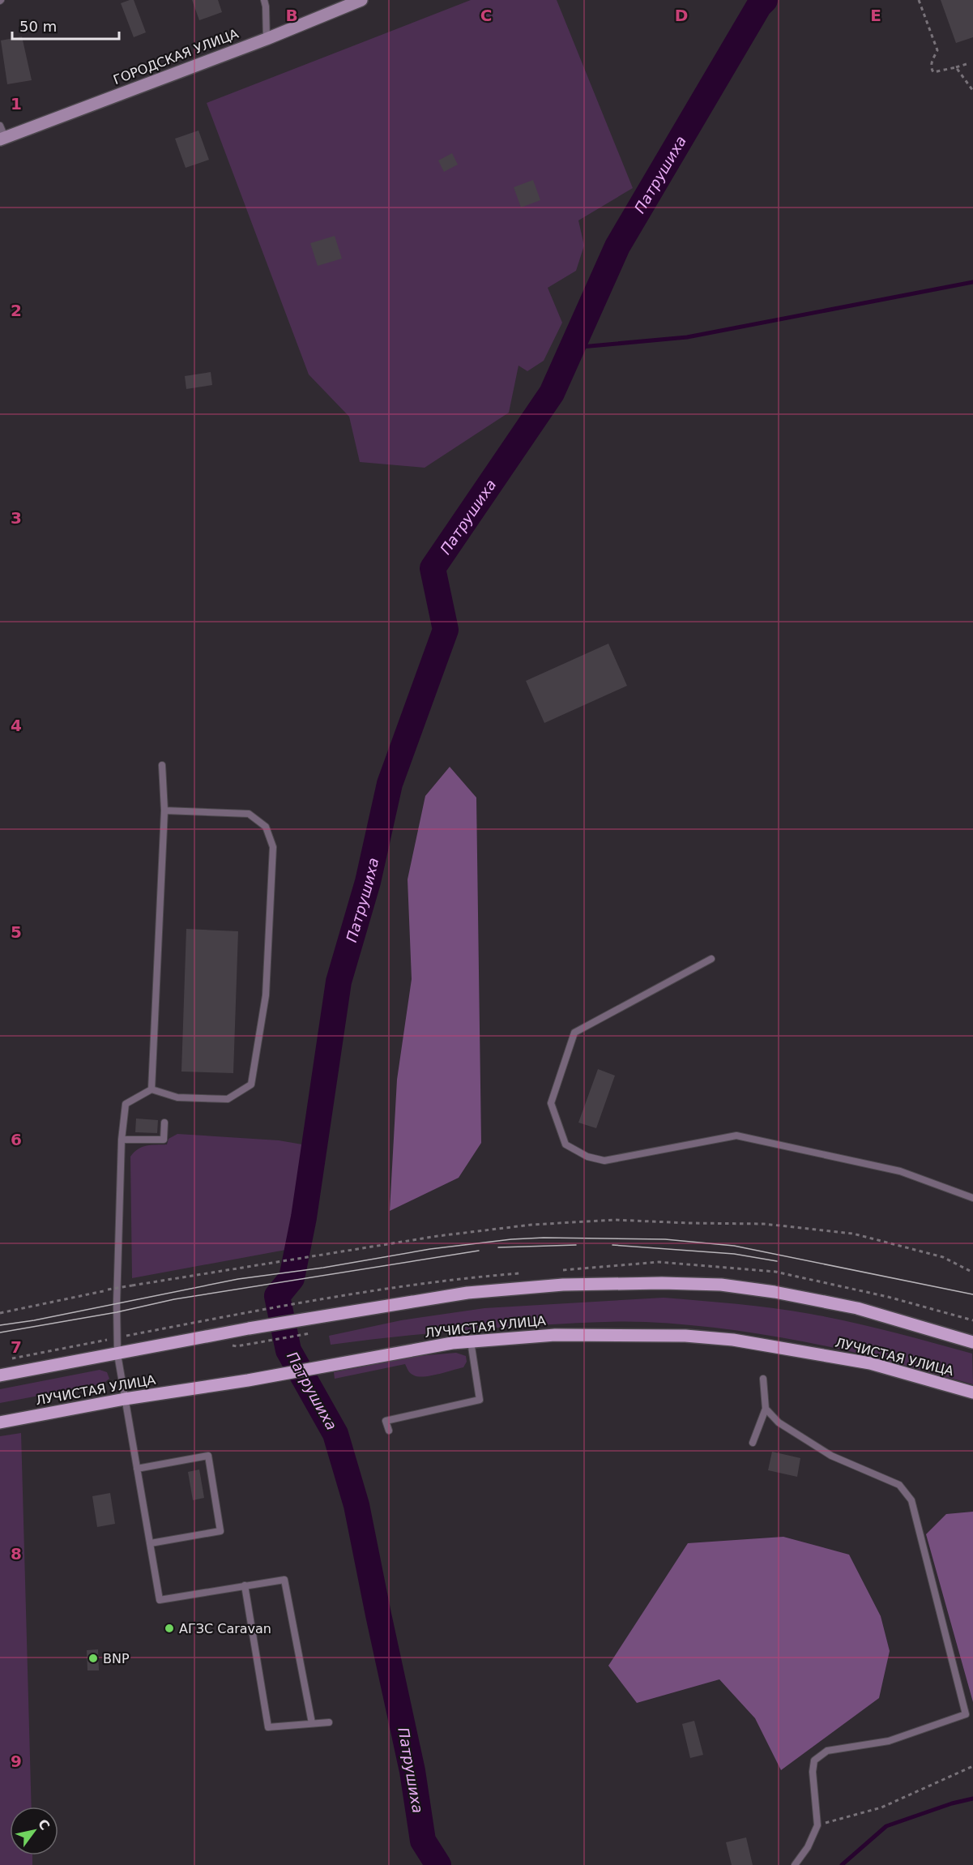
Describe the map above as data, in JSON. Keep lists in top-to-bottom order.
{
  "streets": {
    "main road": ["ЛУЧИСТАЯ УЛИЦА"],
    "street": ["ГОРОДСКАЯ УЛИЦА"]
  },
  "water": ["Патрушиха"],
  "places": ["АГЗС Caravan", "BNP"],
  "scale_bar": "50 m",
  "north": "top right",
  "grid": {
    "columns": [
      "B",
      "C",
      "D",
      "E"
    ],
    "rows": [
      "1",
      "2",
      "3",
      "4",
      "5",
      "6",
      "7",
      "8",
      "9"
    ]
  }
}
